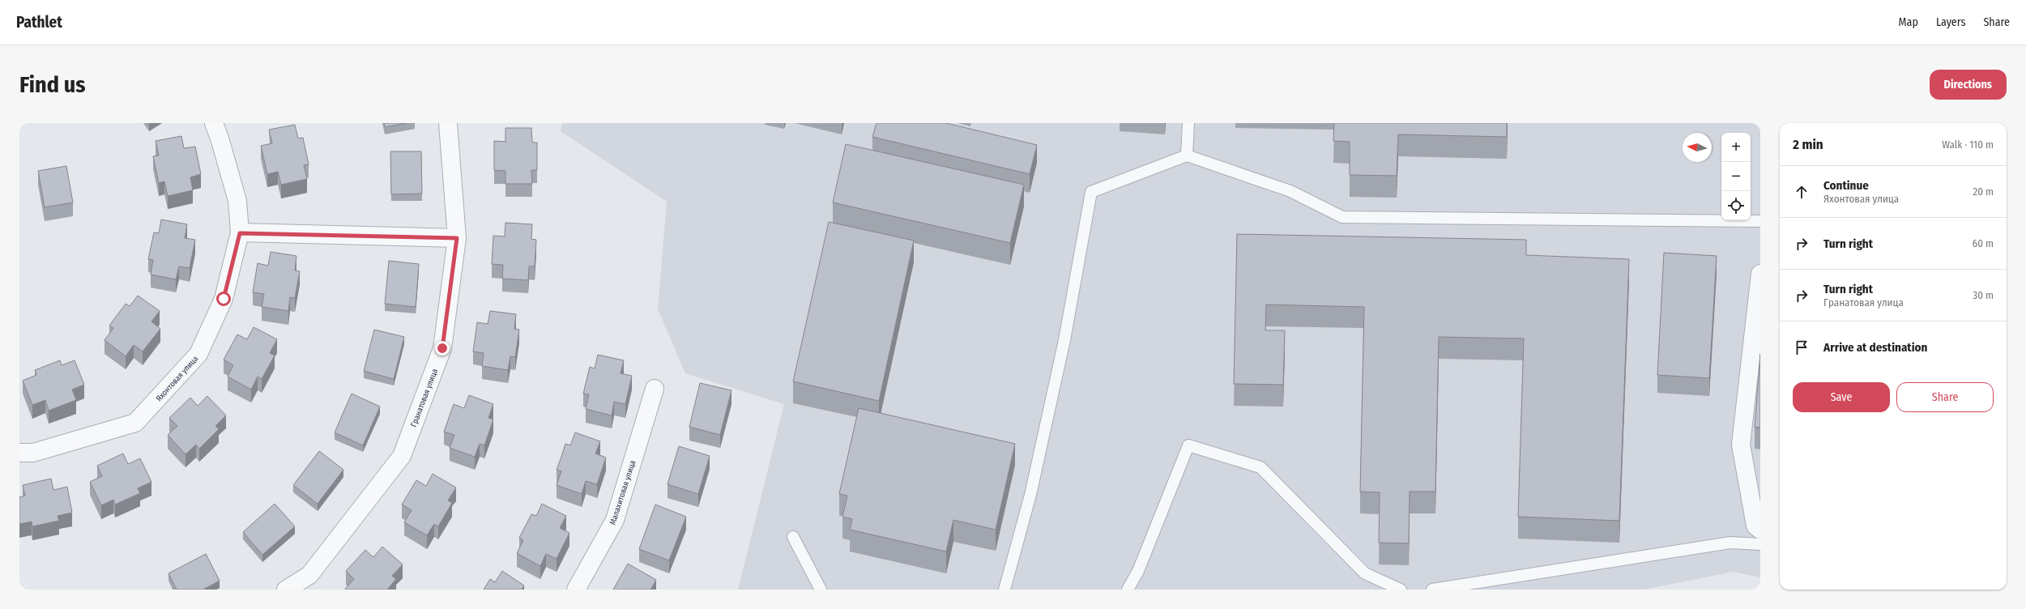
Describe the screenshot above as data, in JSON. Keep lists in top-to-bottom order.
{
  "streets": {
    "street": ["Яхонтовая улица", "Гранатовая улица", "Малахитовая улица"]
  },
  "north": "left",
  "page": {
    "header": "Pathlet",
    "nav": ["Map", "Layers", "Share"],
    "buttons": [
      "Directions",
      ["Save", "Share"]
    ],
    "title": "Find us",
    "heading": ["2 min", "Walk · 110 m"],
    "map_buttons": ["+", "−"],
    "list": [
      ["Continue", "Яхонтовая улица", "20 m"],
      ["Turn right", "60 m"],
      ["Turn right", "Гранатовая улица", "30 m"],
      "Arrive at destination"
    ]
  }
}
